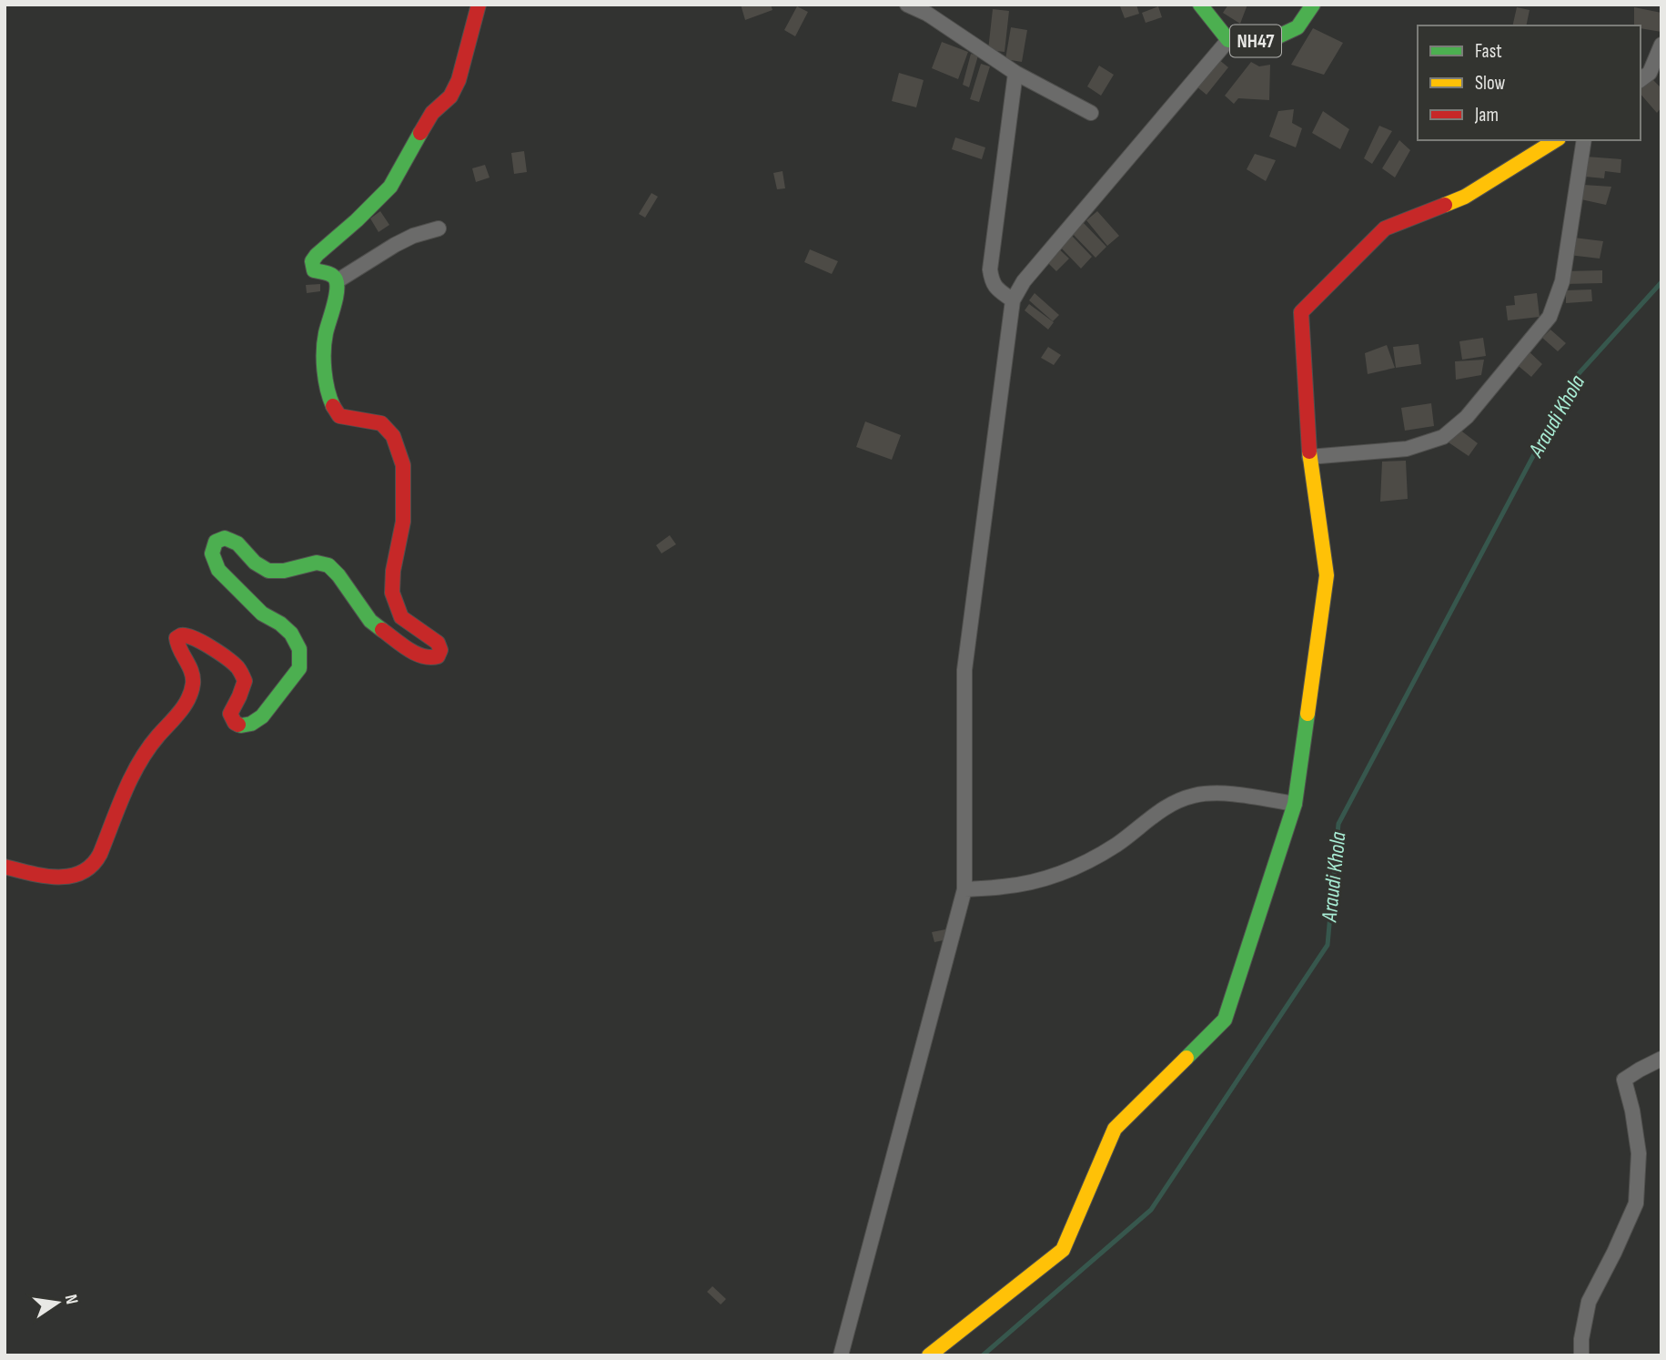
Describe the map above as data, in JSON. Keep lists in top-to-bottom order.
{
  "streets": {
    "main road": ["NH47"]
  },
  "water": ["Araudi Khola"],
  "legend": ["Fast", "Slow", "Jam"],
  "north": "right"
}
